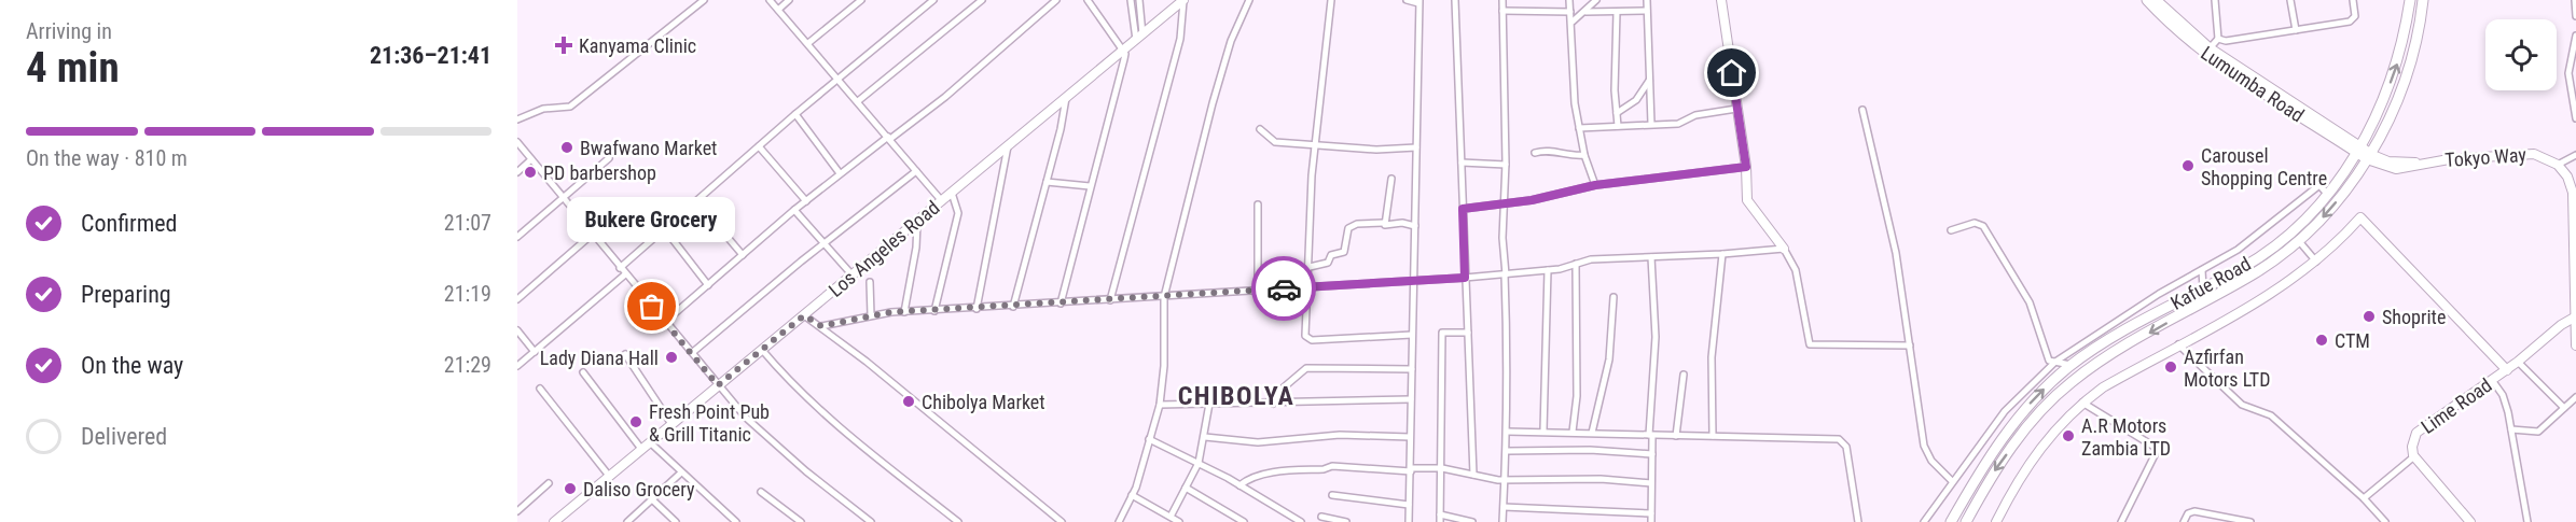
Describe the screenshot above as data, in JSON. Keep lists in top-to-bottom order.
{
  "streets": {
    "main road": ["Lumumba Road", "Kafue Road"],
    "street": ["Tokyo Way", "Los Angeles Road", "Lime Road"]
  },
  "crossings": [
    ["Lumumba Road", "Tokyo Way"],
    ["Lumumba Road", "Kafue Road"],
    ["Tokyo Way", "Kafue Road"]
  ],
  "districts": ["CHIBOLYA"],
  "places": {
    "health": ["Kanyama Clinic"],
    "other": [
      "Bwafwano Market",
      "Carousel Shopping Centre",
      "PD barbershop",
      "Bukere Grocery",
      "Shoprite",
      "CTM",
      "Lady Diana Hall",
      "Azfirfan Motors LTD",
      "Chibolya Market",
      "Fresh Point Pub & Grill Titanic",
      "A.R Motors Zambia LTD",
      "Daliso Grocery"
    ]
  },
  "page": {
    "heading": ["4 min", "Arriving in", "21:36–21:41"],
    "bar": "On the way · 810 m",
    "list": [
      ["Confirmed", "21:07"],
      ["Preparing", "21:19"],
      ["On the way", "21:29"],
      "Delivered"
    ],
    "bubble": "Bukere Grocery"
  }
}
